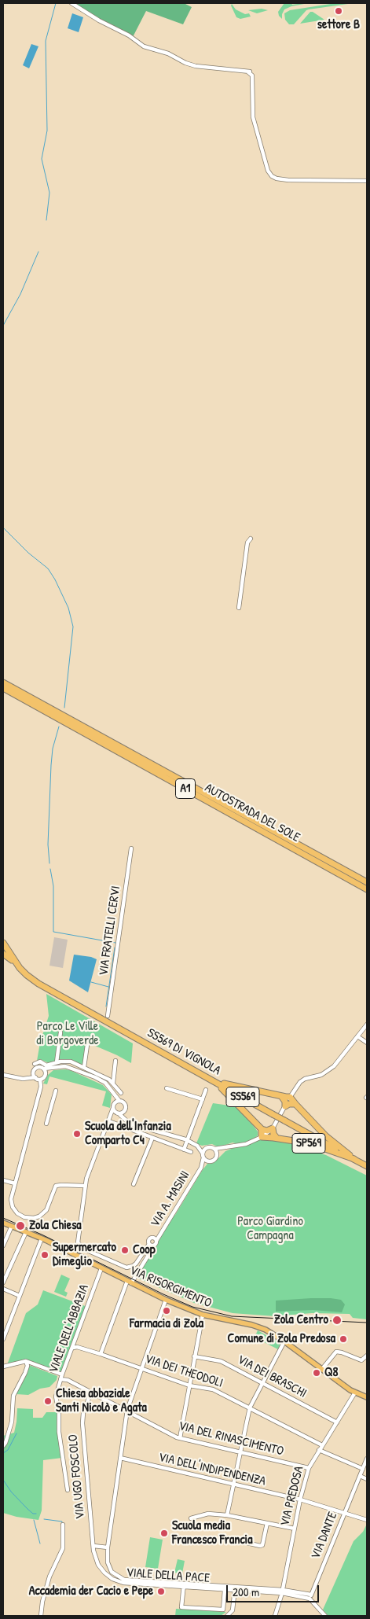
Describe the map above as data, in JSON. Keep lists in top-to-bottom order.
{
  "streets": {
    "highway": [
      "A1",
      "AUTOSTRADA DEL SOLE",
      "SS569 DI VIGNOLA",
      "SS569",
      "SP569"
    ],
    "main road": ["VIA RISORGIMENTO"],
    "street": [
      "VIA FRATELLI CERVI",
      "VIA A. MASINI",
      "VIALE DELL'ABBAZIA",
      "VIA DEI THEODOLI",
      "VIA DEI BRASCHI",
      "VIA DEL RINASCIMENTO",
      "VIA DELL'INDIPENDENZA",
      "VIA UGO FOSCOLO",
      "VIA PREDOSA",
      "VIA DANTE",
      "VIALE DELLA PACE"
    ]
  },
  "crossings": [
    ["SS569 DI VIGNOLA", "SS569"],
    ["SS569 DI VIGNOLA", "SP569"],
    ["SP569", "VIA A. MASINI"],
    ["VIA A. MASINI", "VIA RISORGIMENTO"],
    ["VIA A. MASINI", "VIA DEI THEODOLI"],
    ["VIA RISORGIMENTO", "VIALE DELL'ABBAZIA"],
    ["VIA RISORGIMENTO", "VIA PREDOSA"],
    ["VIA RISORGIMENTO", "VIALE DELLA PACE"],
    ["VIALE DELL'ABBAZIA", "VIA DEI THEODOLI"],
    ["VIALE DELL'ABBAZIA", "VIA DEL RINASCIMENTO"],
    ["VIA DEI THEODOLI", "VIA PREDOSA"],
    ["VIA DEI THEODOLI", "VIALE DELLA PACE"],
    ["VIA DEI BRASCHI", "VIA PREDOSA"],
    ["VIA DEL RINASCIMENTO", "VIA UGO FOSCOLO"],
    ["VIA DEL RINASCIMENTO", "VIA PREDOSA"],
    ["VIA DEL RINASCIMENTO", "VIALE DELLA PACE"],
    ["VIA DELL'INDIPENDENZA", "VIA PREDOSA"],
    ["VIA DELL'INDIPENDENZA", "VIA DANTE"],
    ["VIA DELL'INDIPENDENZA", "VIALE DELLA PACE"],
    ["VIA UGO FOSCOLO", "VIALE DELLA PACE"],
    ["VIA PREDOSA", "VIALE DELLA PACE"],
    ["VIA DANTE", "VIALE DELLA PACE"]
  ],
  "parks": ["Parco Le Ville di Borgoverde", "Parco Giardino Campagna"],
  "places": [
    "settore B",
    "Scuola dell'Infanzia Comparto C4",
    "Zola Chiesa",
    "Coop",
    "Supermercato Dimeglio",
    "Farmacia di Zola",
    "Zola Centro",
    "Comune di Zola Predosa",
    "Q8",
    "Chiesa abbaziale Santi Nicolò e Agata",
    "Scuola media Francesco Francia",
    "Accademia der Cacio e Pepe"
  ],
  "scale_bar": "200 m"
}
